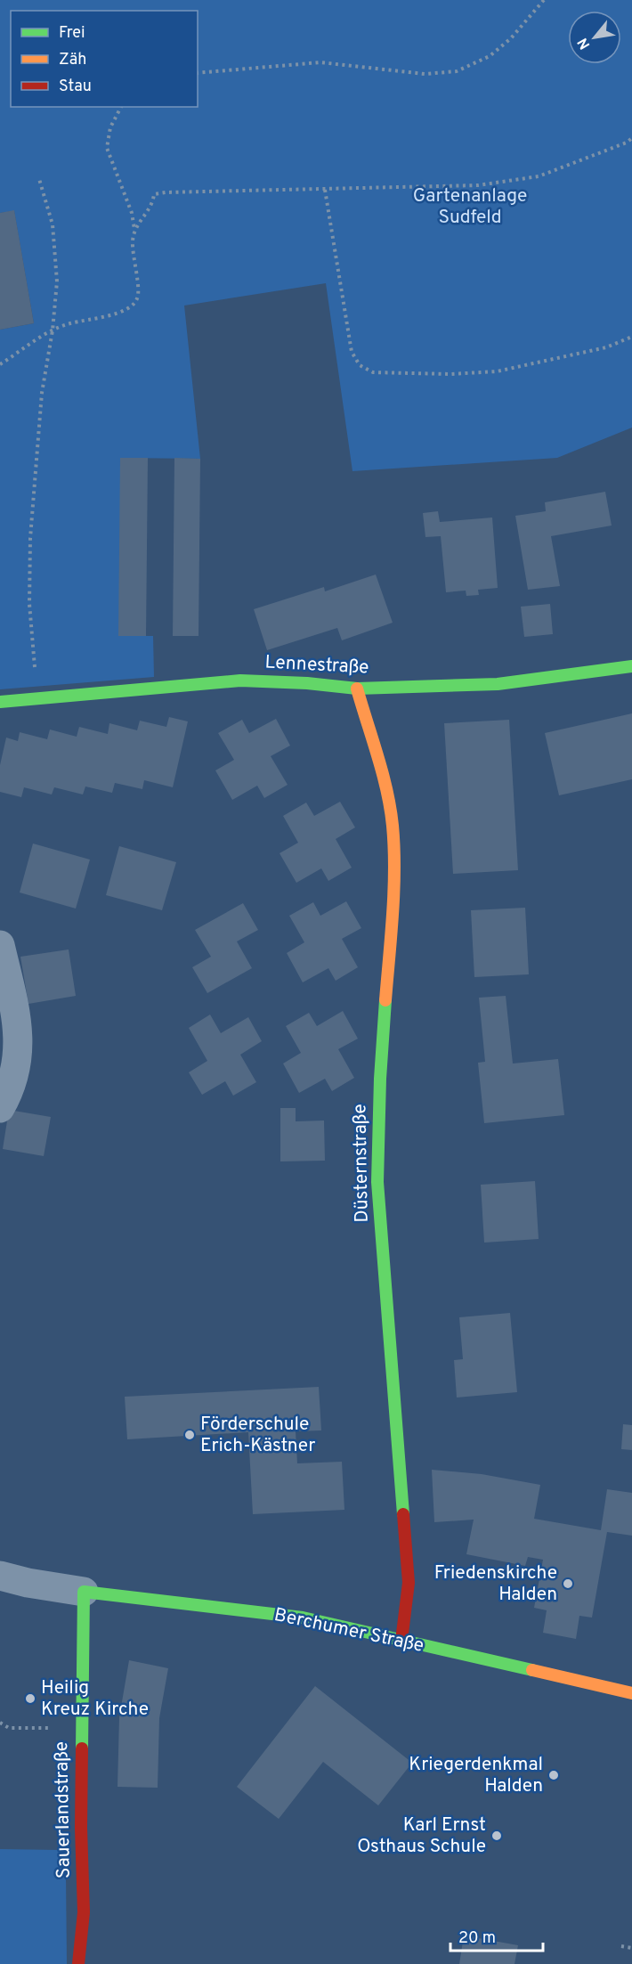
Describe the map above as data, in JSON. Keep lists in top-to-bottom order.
{
  "streets": {
    "street": [
      "Lennestraße",
      "Düsternstraße",
      "Berchumer Straße",
      "Sauerlandstraße"
    ]
  },
  "crossings": [
    ["Lennestraße", "Düsternstraße"],
    ["Düsternstraße", "Berchumer Straße"],
    ["Berchumer Straße", "Sauerlandstraße"]
  ],
  "parks": ["Gartenanlage Sudfeld"],
  "places": [
    "Förderschule Erich-Kästner",
    "Friedenskirche Halden",
    "Heilig Kreuz Kirche",
    "Kriegerdenkmal Halden",
    "Karl Ernst Osthaus Schule"
  ],
  "legend": ["Frei", "Zäh", "Stau"],
  "scale_bar": "20 m",
  "north": "bottom left"
}
